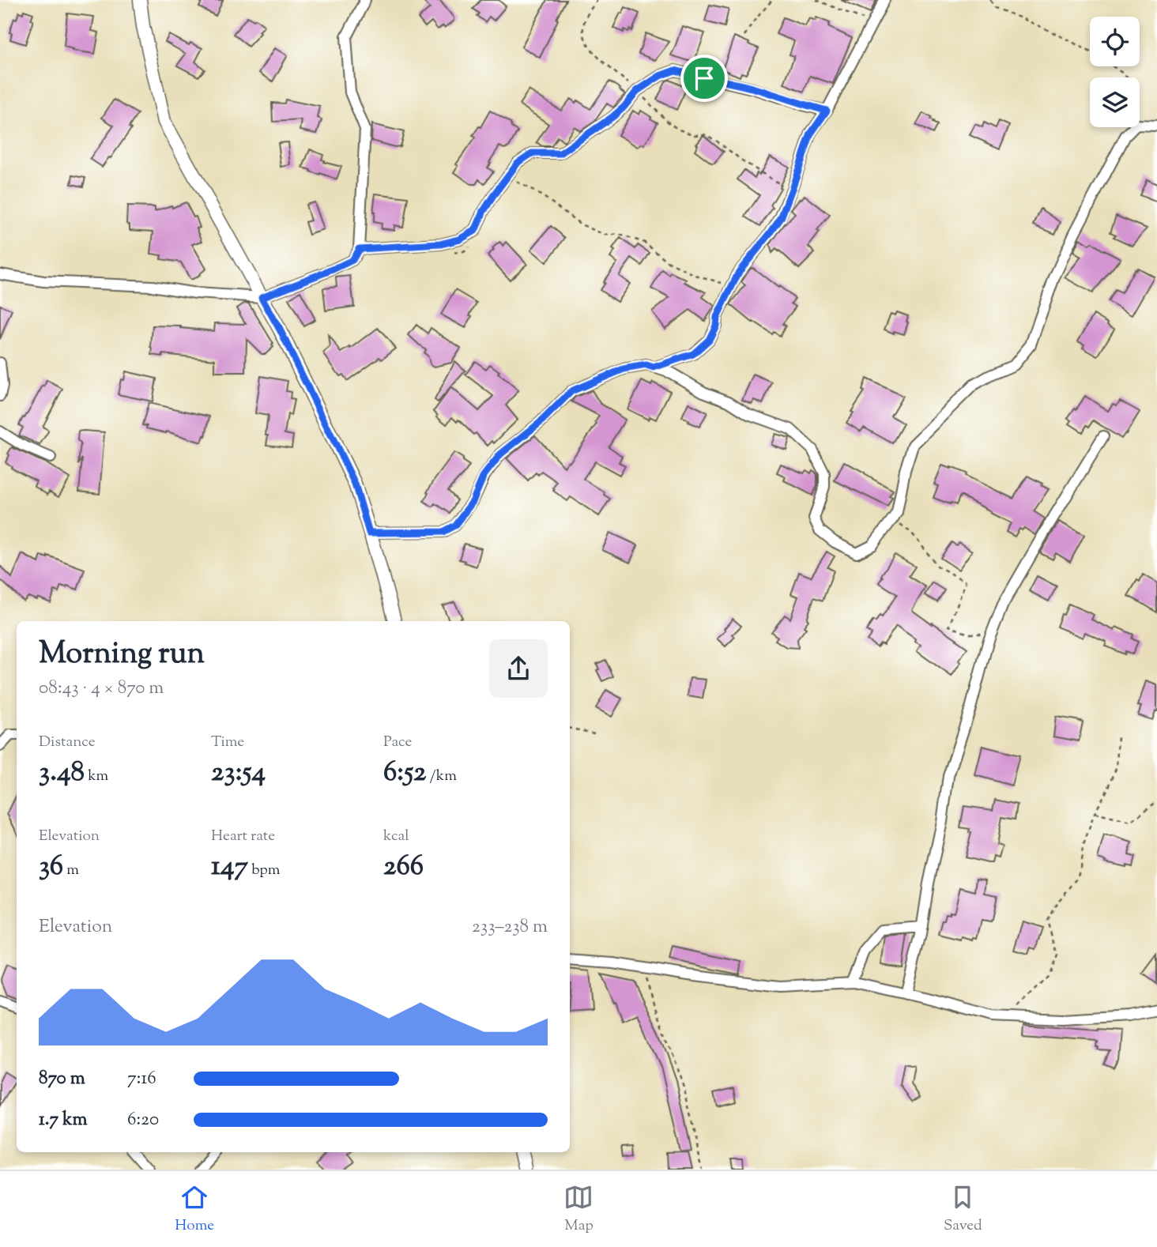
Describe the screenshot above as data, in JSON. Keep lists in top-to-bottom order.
{
  "page": {
    "heading": ["Morning run", "08:43 · 4 × 870 m"],
    "stats": [
      ["Distance", "3.48 km"],
      ["Time", "23:54"],
      ["Pace", "6:52 /km"],
      ["Elevation", "36 m"],
      ["Heart rate", "147 bpm"],
      ["kcal", "266"]
    ],
    "chart": ["Elevation", "233–238 m"],
    "list": [
      {
        "name": "870 m",
        "note": "7:16"
      },
      {
        "name": "1.7 km",
        "note": "6:20"
      }
    ],
    "tabs": ["Home", "Map", "Saved"]
  }
}
